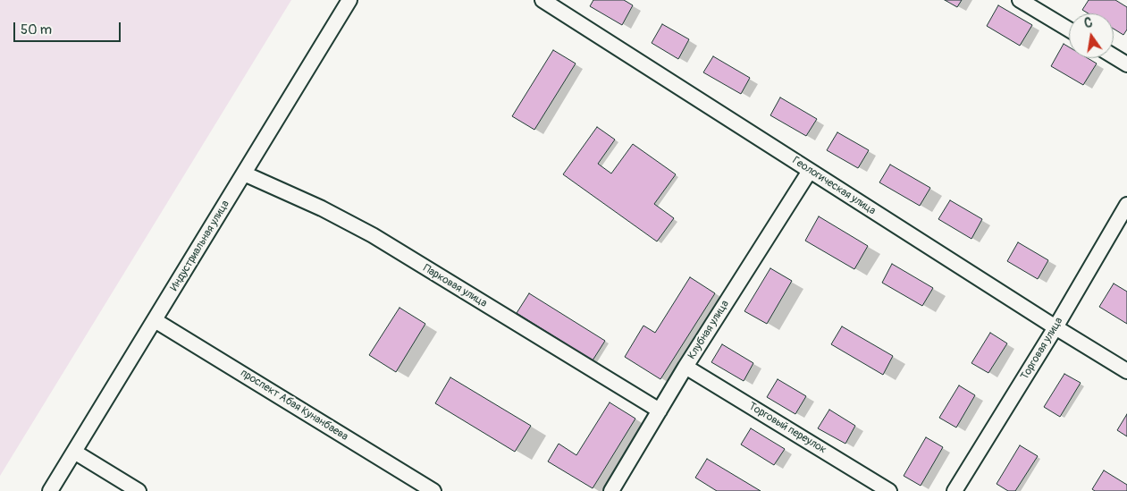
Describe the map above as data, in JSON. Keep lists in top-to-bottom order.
{
  "streets": {
    "street": [
      "Геологическая улица",
      "Индустриальная улица",
      "Парковая улица",
      "Клубная улица",
      "Торговая улица",
      "проспект Абая Кунанбаева",
      "Торговый переулок"
    ]
  },
  "crossings": [
    ["Геологическая улица", "Клубная улица"],
    ["Геологическая улица", "Торговая улица"],
    ["Индустриальная улица", "Парковая улица"],
    ["Индустриальная улица", "проспект Абая Кунанбаева"],
    ["Парковая улица", "Клубная улица"],
    ["Клубная улица", "Торговый переулок"]
  ],
  "scale_bar": "50 m",
  "north": "top"
}
